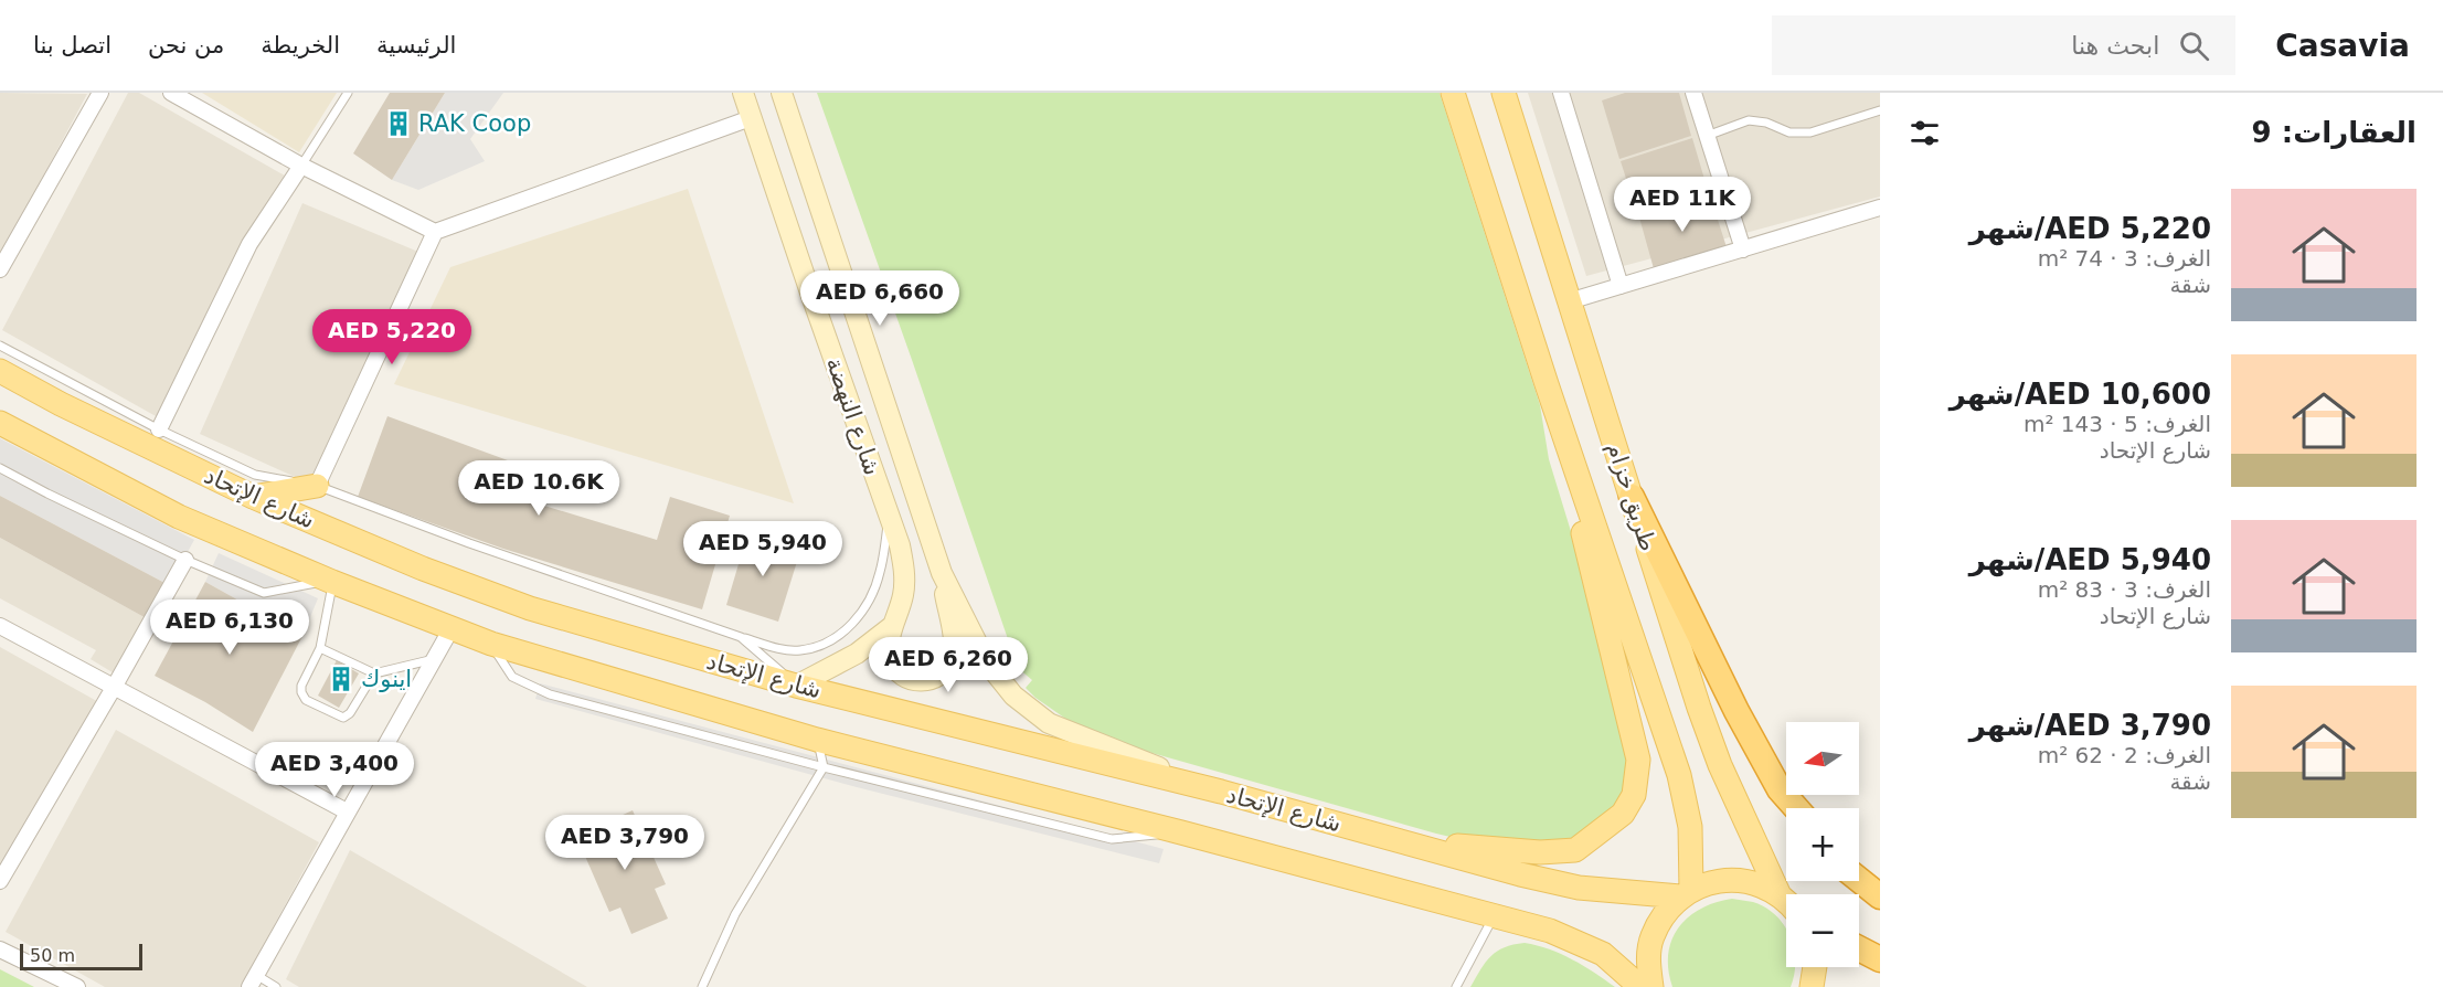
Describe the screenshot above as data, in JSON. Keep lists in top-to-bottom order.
{
  "streets": {
    "main road": ["شارع النهضة", "طريق خزام", "شارع الإتحاد"]
  },
  "crossings": [
    ["طريق خزام", "شارع الإتحاد"]
  ],
  "places": {
    "building": ["RAK Coop", "اينوك"]
  },
  "scale_bar": "50 m",
  "north": "left",
  "page": {
    "header": "Casavia",
    "search": "ابحث هنا",
    "nav": [
      "الرئيسية",
      "الخريطة",
      "من نحن",
      "اتصل بنا"
    ],
    "heading": "العقارات: 9",
    "list": [
      {
        "name": "AED 5,220/شهر",
        "note": "الغرف: 3 · 74 m² · شقة"
      },
      {
        "name": "AED 10,600/شهر",
        "note": "الغرف: 5 · 143 m² · شارع الإتحاد"
      },
      {
        "name": "AED 5,940/شهر",
        "note": "الغرف: 3 · 83 m² · شارع الإتحاد"
      },
      {
        "name": "AED 3,790/شهر",
        "note": "الغرف: 2 · 62 m² · شقة"
      }
    ],
    "price": [
      "AED 11K",
      "AED 6,660",
      "AED 5,220",
      "AED 10.6K",
      "AED 5,940",
      "AED 6,130",
      "AED 6,260",
      "AED 3,400",
      "AED 3,790"
    ],
    "map_buttons": ["+", "−"],
    "scale": "50 m"
  }
}
